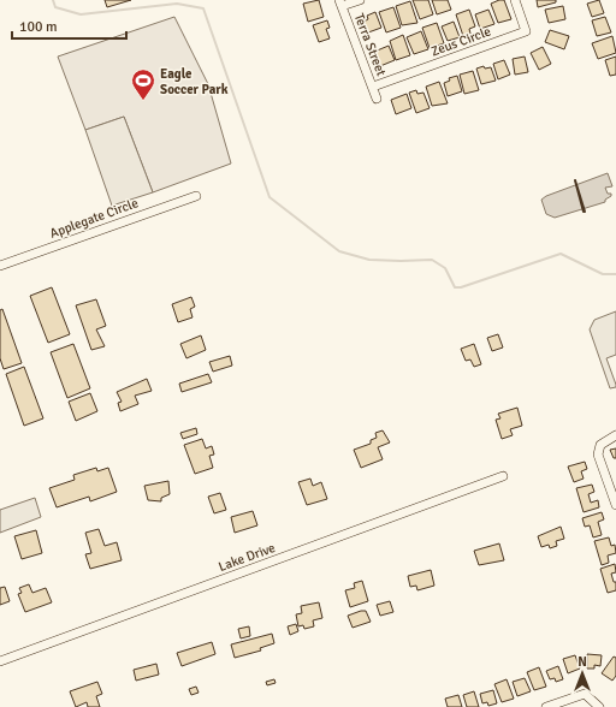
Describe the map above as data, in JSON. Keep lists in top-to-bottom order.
{
  "streets": {
    "street": [
      "Zeus Circle",
      "Terra Street",
      "Applegate Circle",
      "Lake Drive"
    ]
  },
  "crossings": [
    ["Zeus Circle", "Terra Street"]
  ],
  "places": {
    "sports": ["Eagle Soccer Park"]
  },
  "scale_bar": "100 m",
  "north": "top"
}
